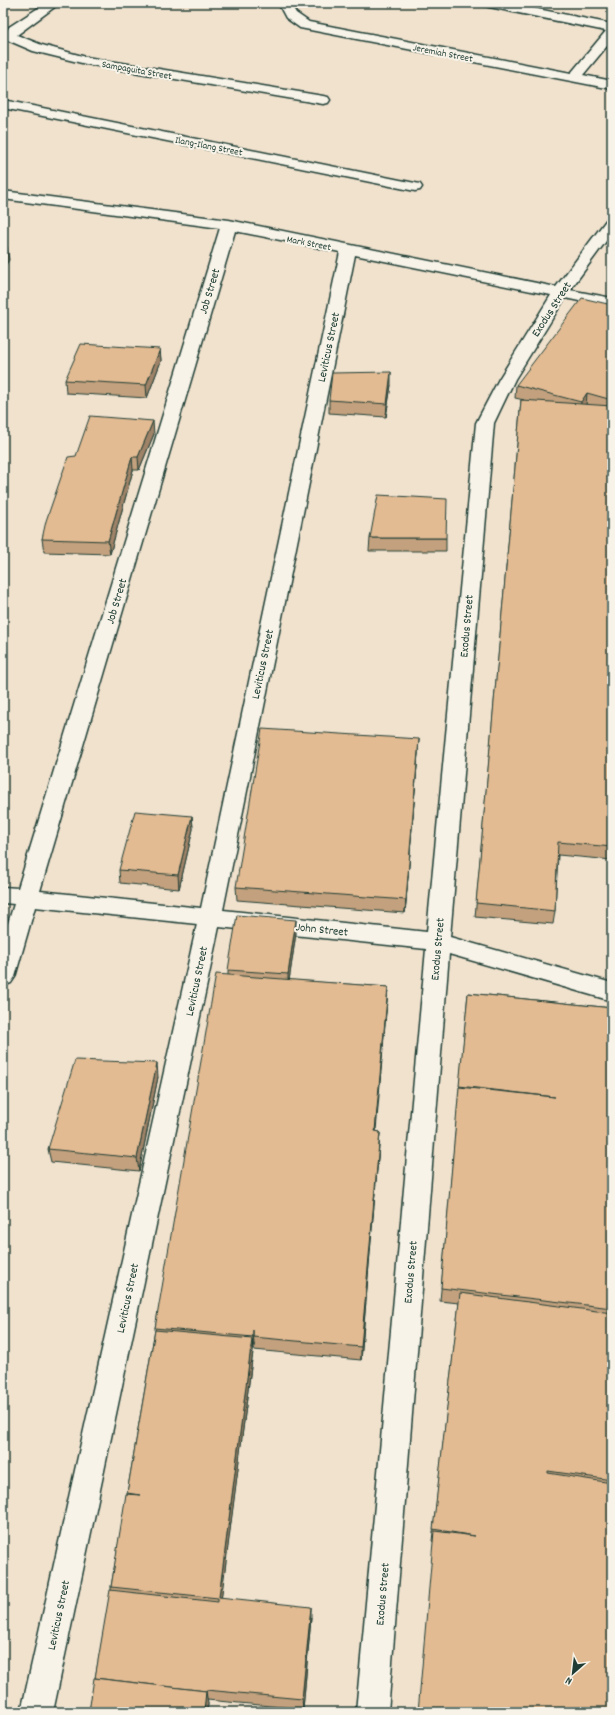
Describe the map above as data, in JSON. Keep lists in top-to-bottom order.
{
  "streets": {
    "street": [
      "Jeremiah Street",
      "Sampaguita Street",
      "Ilang-Ilang Street",
      "Mark Street",
      "Job Street",
      "Exodus Street",
      "Leviticus Street",
      "John Street"
    ]
  },
  "crossings": [
    ["Mark Street", "Job Street"],
    ["Mark Street", "Exodus Street"],
    ["Mark Street", "Leviticus Street"],
    ["Job Street", "John Street"],
    ["Exodus Street", "John Street"],
    ["Leviticus Street", "John Street"]
  ],
  "north": "bottom left"
}
